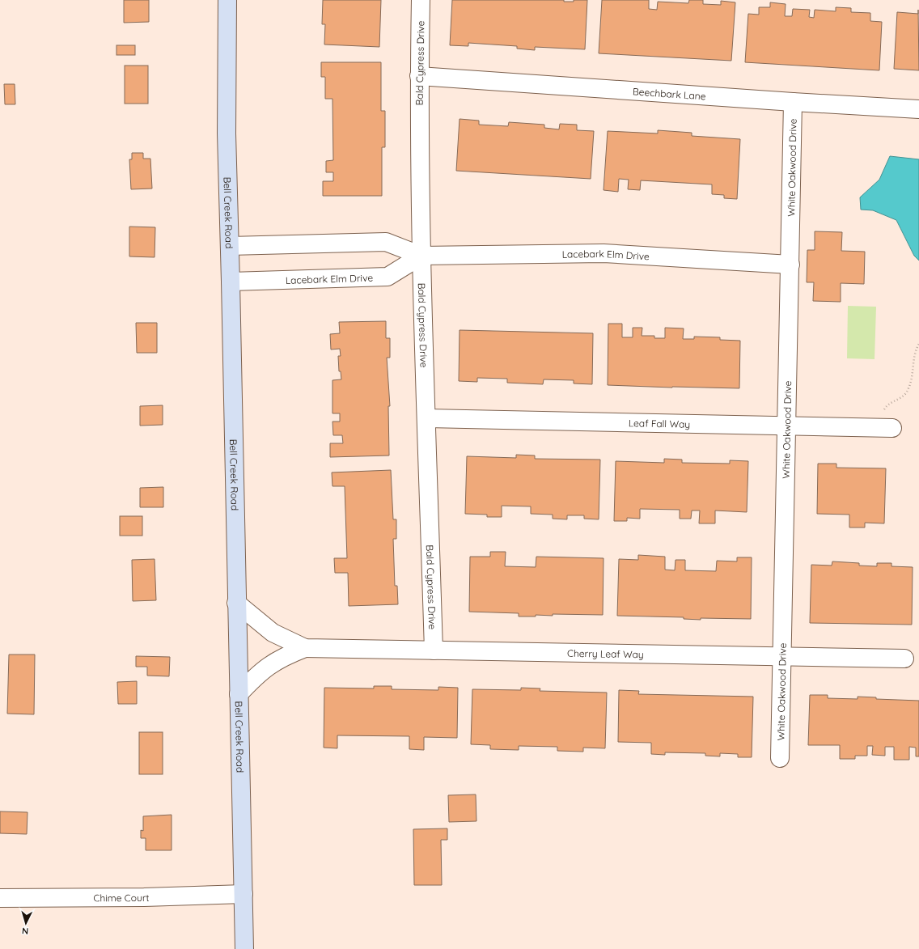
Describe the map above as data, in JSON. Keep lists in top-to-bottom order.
{
  "streets": {
    "street": [
      "Bald Cypress Drive",
      "Beechbark Lane",
      "White Oakwood Drive",
      "Bell Creek Road",
      "Lacebark Elm Drive",
      "Leaf Fall Way",
      "Cherry Leaf Way",
      "Chime Court"
    ]
  },
  "crossings": [
    ["Bald Cypress Drive", "Beechbark Lane"],
    ["Bald Cypress Drive", "Lacebark Elm Drive"],
    ["Bald Cypress Drive", "Leaf Fall Way"],
    ["Bald Cypress Drive", "Cherry Leaf Way"],
    ["Beechbark Lane", "White Oakwood Drive"],
    ["White Oakwood Drive", "Lacebark Elm Drive"],
    ["White Oakwood Drive", "Leaf Fall Way"],
    ["White Oakwood Drive", "Cherry Leaf Way"],
    ["Bell Creek Road", "Lacebark Elm Drive"],
    ["Bell Creek Road", "Cherry Leaf Way"],
    ["Bell Creek Road", "Chime Court"]
  ],
  "north": "bottom"
}
